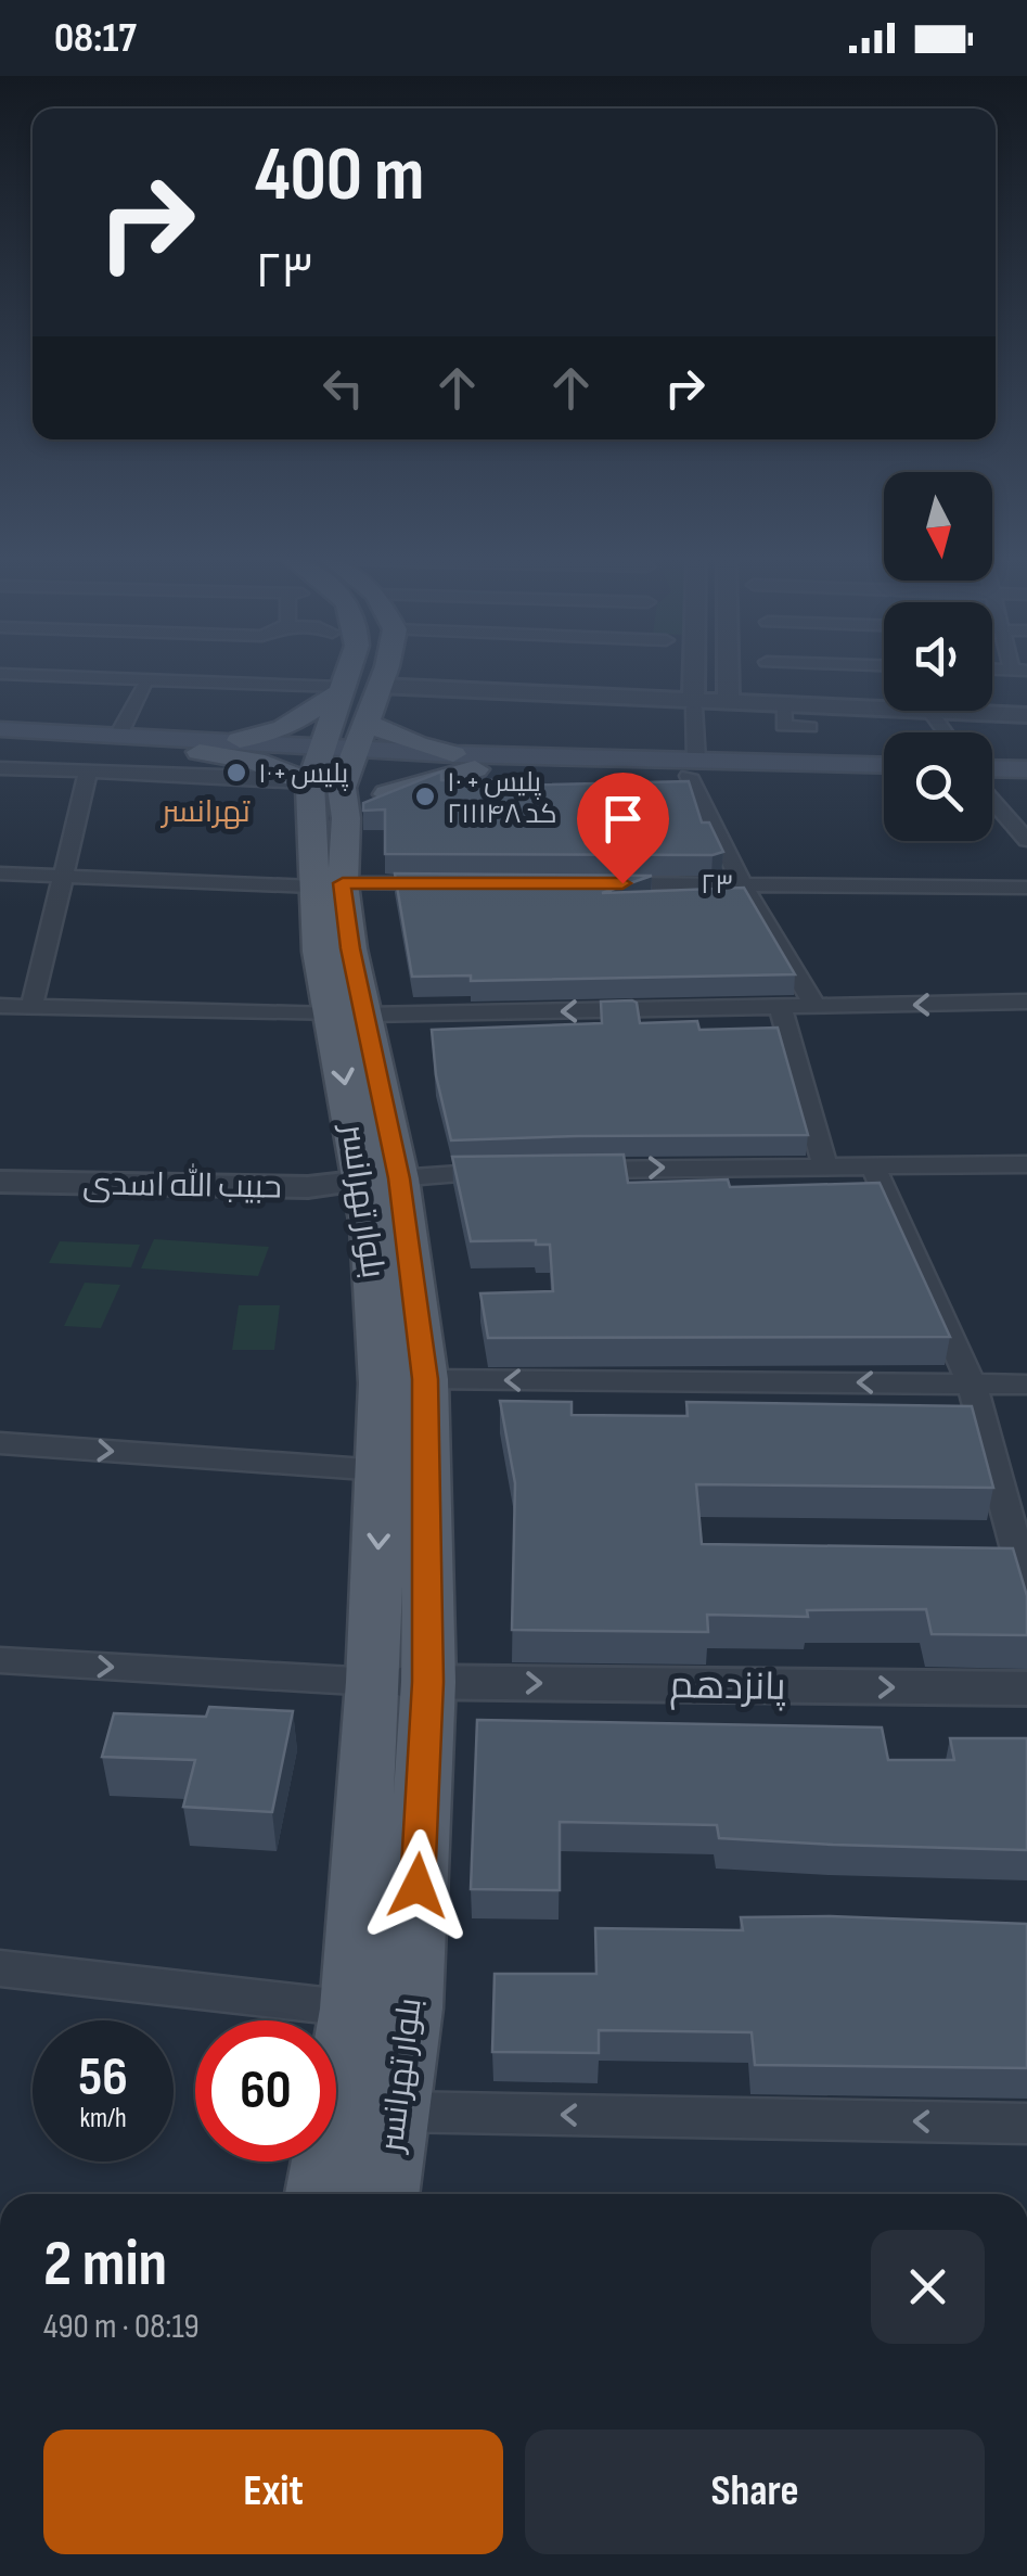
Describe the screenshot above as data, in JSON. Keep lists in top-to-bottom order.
{
  "streets": {
    "main road": ["بلوار تهرانسر"],
    "street": ["۲۳", "حبیب الله اسدی", "پانزدهم"]
  },
  "crossings": [
    ["حبیب الله اسدی", "بلوار تهرانسر"],
    ["بلوار تهرانسر", "پانزدهم"]
  ],
  "districts": ["تهرانسر"],
  "places": ["پلیس +۱۰", "پلیس + ۱۰ کد ۲۱۱۱۴۸"],
  "north": "bottom",
  "page": {
    "status": "08:17",
    "turn": ["400 m", "۲۳"],
    "speed": "56 km/h",
    "limit": "60",
    "heading": ["2 min", "490 m · 08:19"],
    "buttons": ["Exit", "Share"]
  }
}
